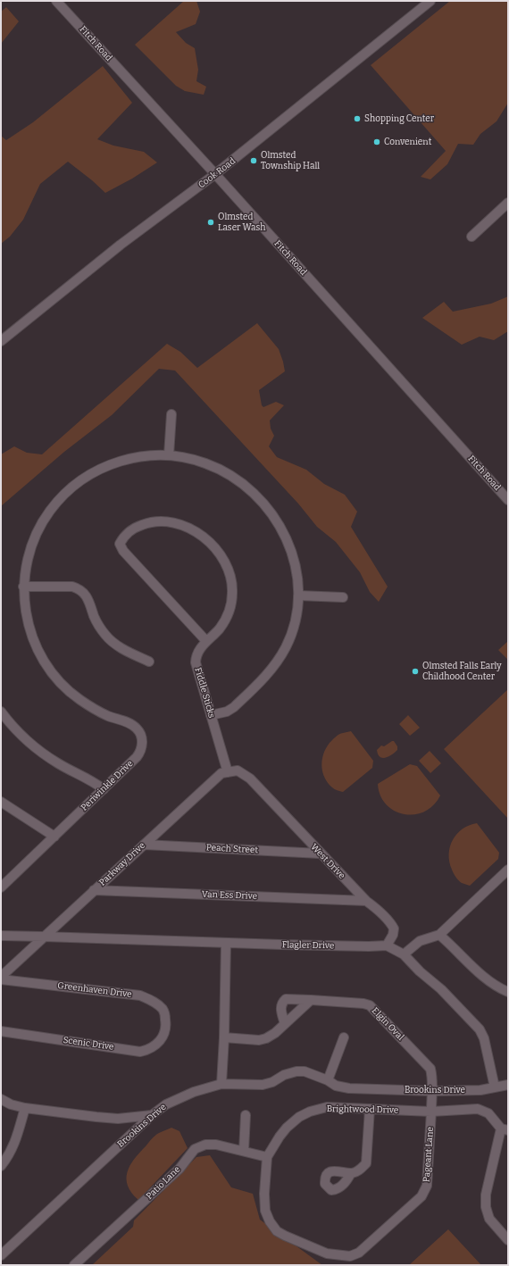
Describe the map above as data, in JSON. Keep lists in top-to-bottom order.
{
  "streets": {
    "street": [
      "Fitch Road",
      "Cook Road",
      "Fiddle Sticks",
      "Periwinkle Drive",
      "Peach Street",
      "West Drive",
      "Parkway Drive",
      "Van Ess Drive",
      "Flagler Drive",
      "Greenhaven Drive",
      "Elgin Oval",
      "Scenic Drive",
      "Brookins Drive",
      "Brightwood Drive",
      "Pageant Lane",
      "Patio Lane"
    ]
  },
  "crossings": [
    ["Fitch Road", "Cook Road"],
    ["Fiddle Sticks", "Periwinkle Drive"],
    ["Fiddle Sticks", "West Drive"],
    ["Fiddle Sticks", "Parkway Drive"],
    ["Peach Street", "West Drive"],
    ["Peach Street", "Parkway Drive"],
    ["West Drive", "Parkway Drive"],
    ["West Drive", "Van Ess Drive"],
    ["West Drive", "Flagler Drive"],
    ["Parkway Drive", "Van Ess Drive"],
    ["Parkway Drive", "Flagler Drive"],
    ["Greenhaven Drive", "Scenic Drive"],
    ["Elgin Oval", "Brookins Drive"],
    ["Elgin Oval", "Pageant Lane"],
    ["Brookins Drive", "Pageant Lane"],
    ["Brightwood Drive", "Pageant Lane"],
    ["Brightwood Drive", "Patio Lane"]
  ],
  "places": [
    "Shopping Center",
    "Convenient",
    "Olmsted Township Hall",
    "Olmsted Laser Wash",
    "Olmsted Falls Early Childhood Center"
  ]
}
